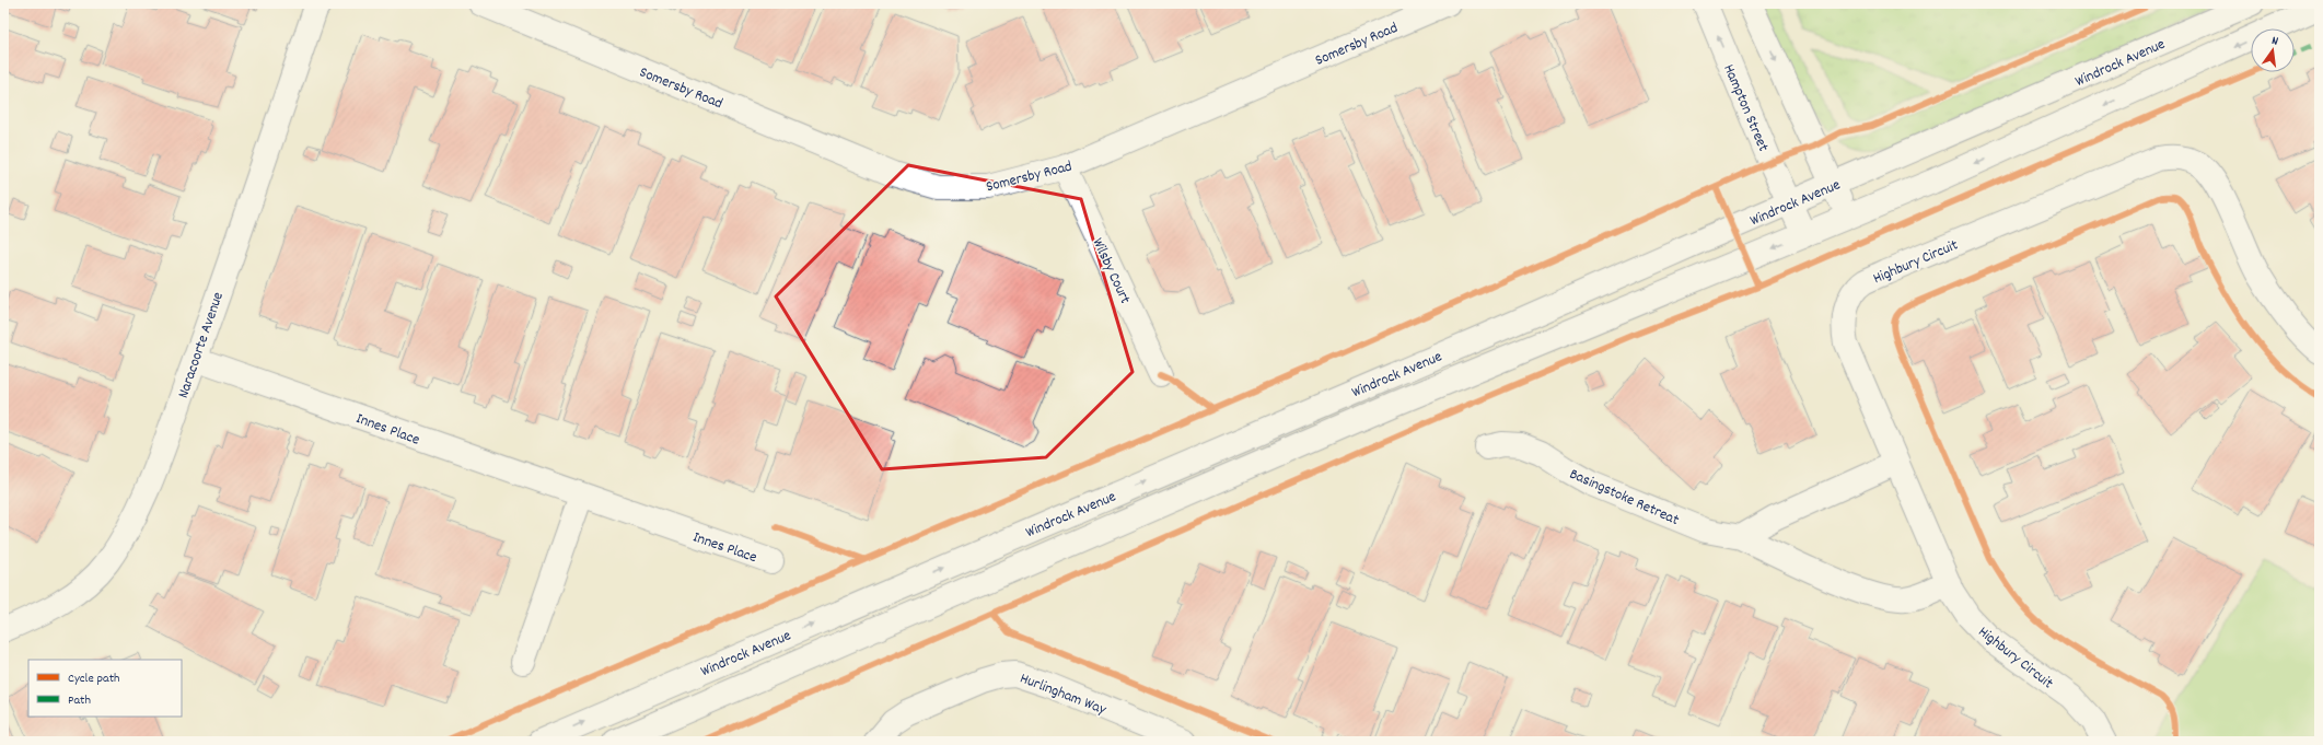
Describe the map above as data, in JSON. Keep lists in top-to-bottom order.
{
  "streets": {
    "street": [
      "Somersby Road",
      "Windrock Avenue",
      "Hampton Street",
      "Highbury Circuit",
      "Wilsby Court",
      "Naracoorte Avenue",
      "Innes Place",
      "Basingstoke Retreat",
      "Hurlingham Way"
    ]
  },
  "crossings": [
    ["Somersby Road", "Wilsby Court"],
    ["Windrock Avenue", "Hampton Street"],
    ["Highbury Circuit", "Basingstoke Retreat"],
    ["Naracoorte Avenue", "Innes Place"]
  ],
  "legend": ["Cycle path", "Path"],
  "north": "top"
}
